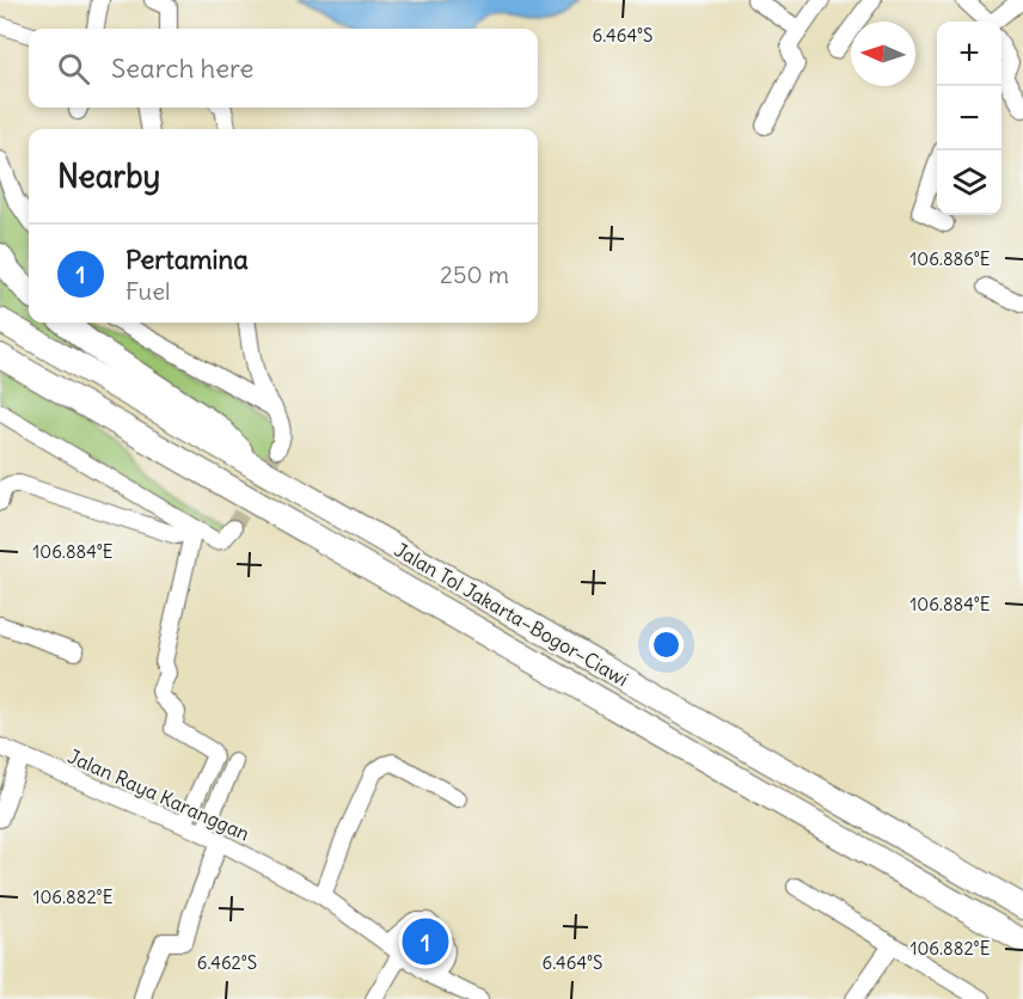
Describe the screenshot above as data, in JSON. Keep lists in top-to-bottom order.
{
  "streets": {
    "highway": ["Jalan Tol Jakarta–Bogor–Ciawi"],
    "street": ["Jalan Raya Karanggan"]
  },
  "north": "left",
  "page": {
    "map_buttons": ["+", "−"],
    "search": "Search here",
    "heading": "Nearby",
    "list": [
      {
        "mark": "1",
        "name": "Pertamina",
        "note": "Fuel",
        "value": "250 m"
      }
    ],
    "pins": "1"
  },
  "coordinates": [
    "6.464°S",
    "106.886°E",
    "106.884°E",
    "106.882°E",
    "6.462°S"
  ]
}
